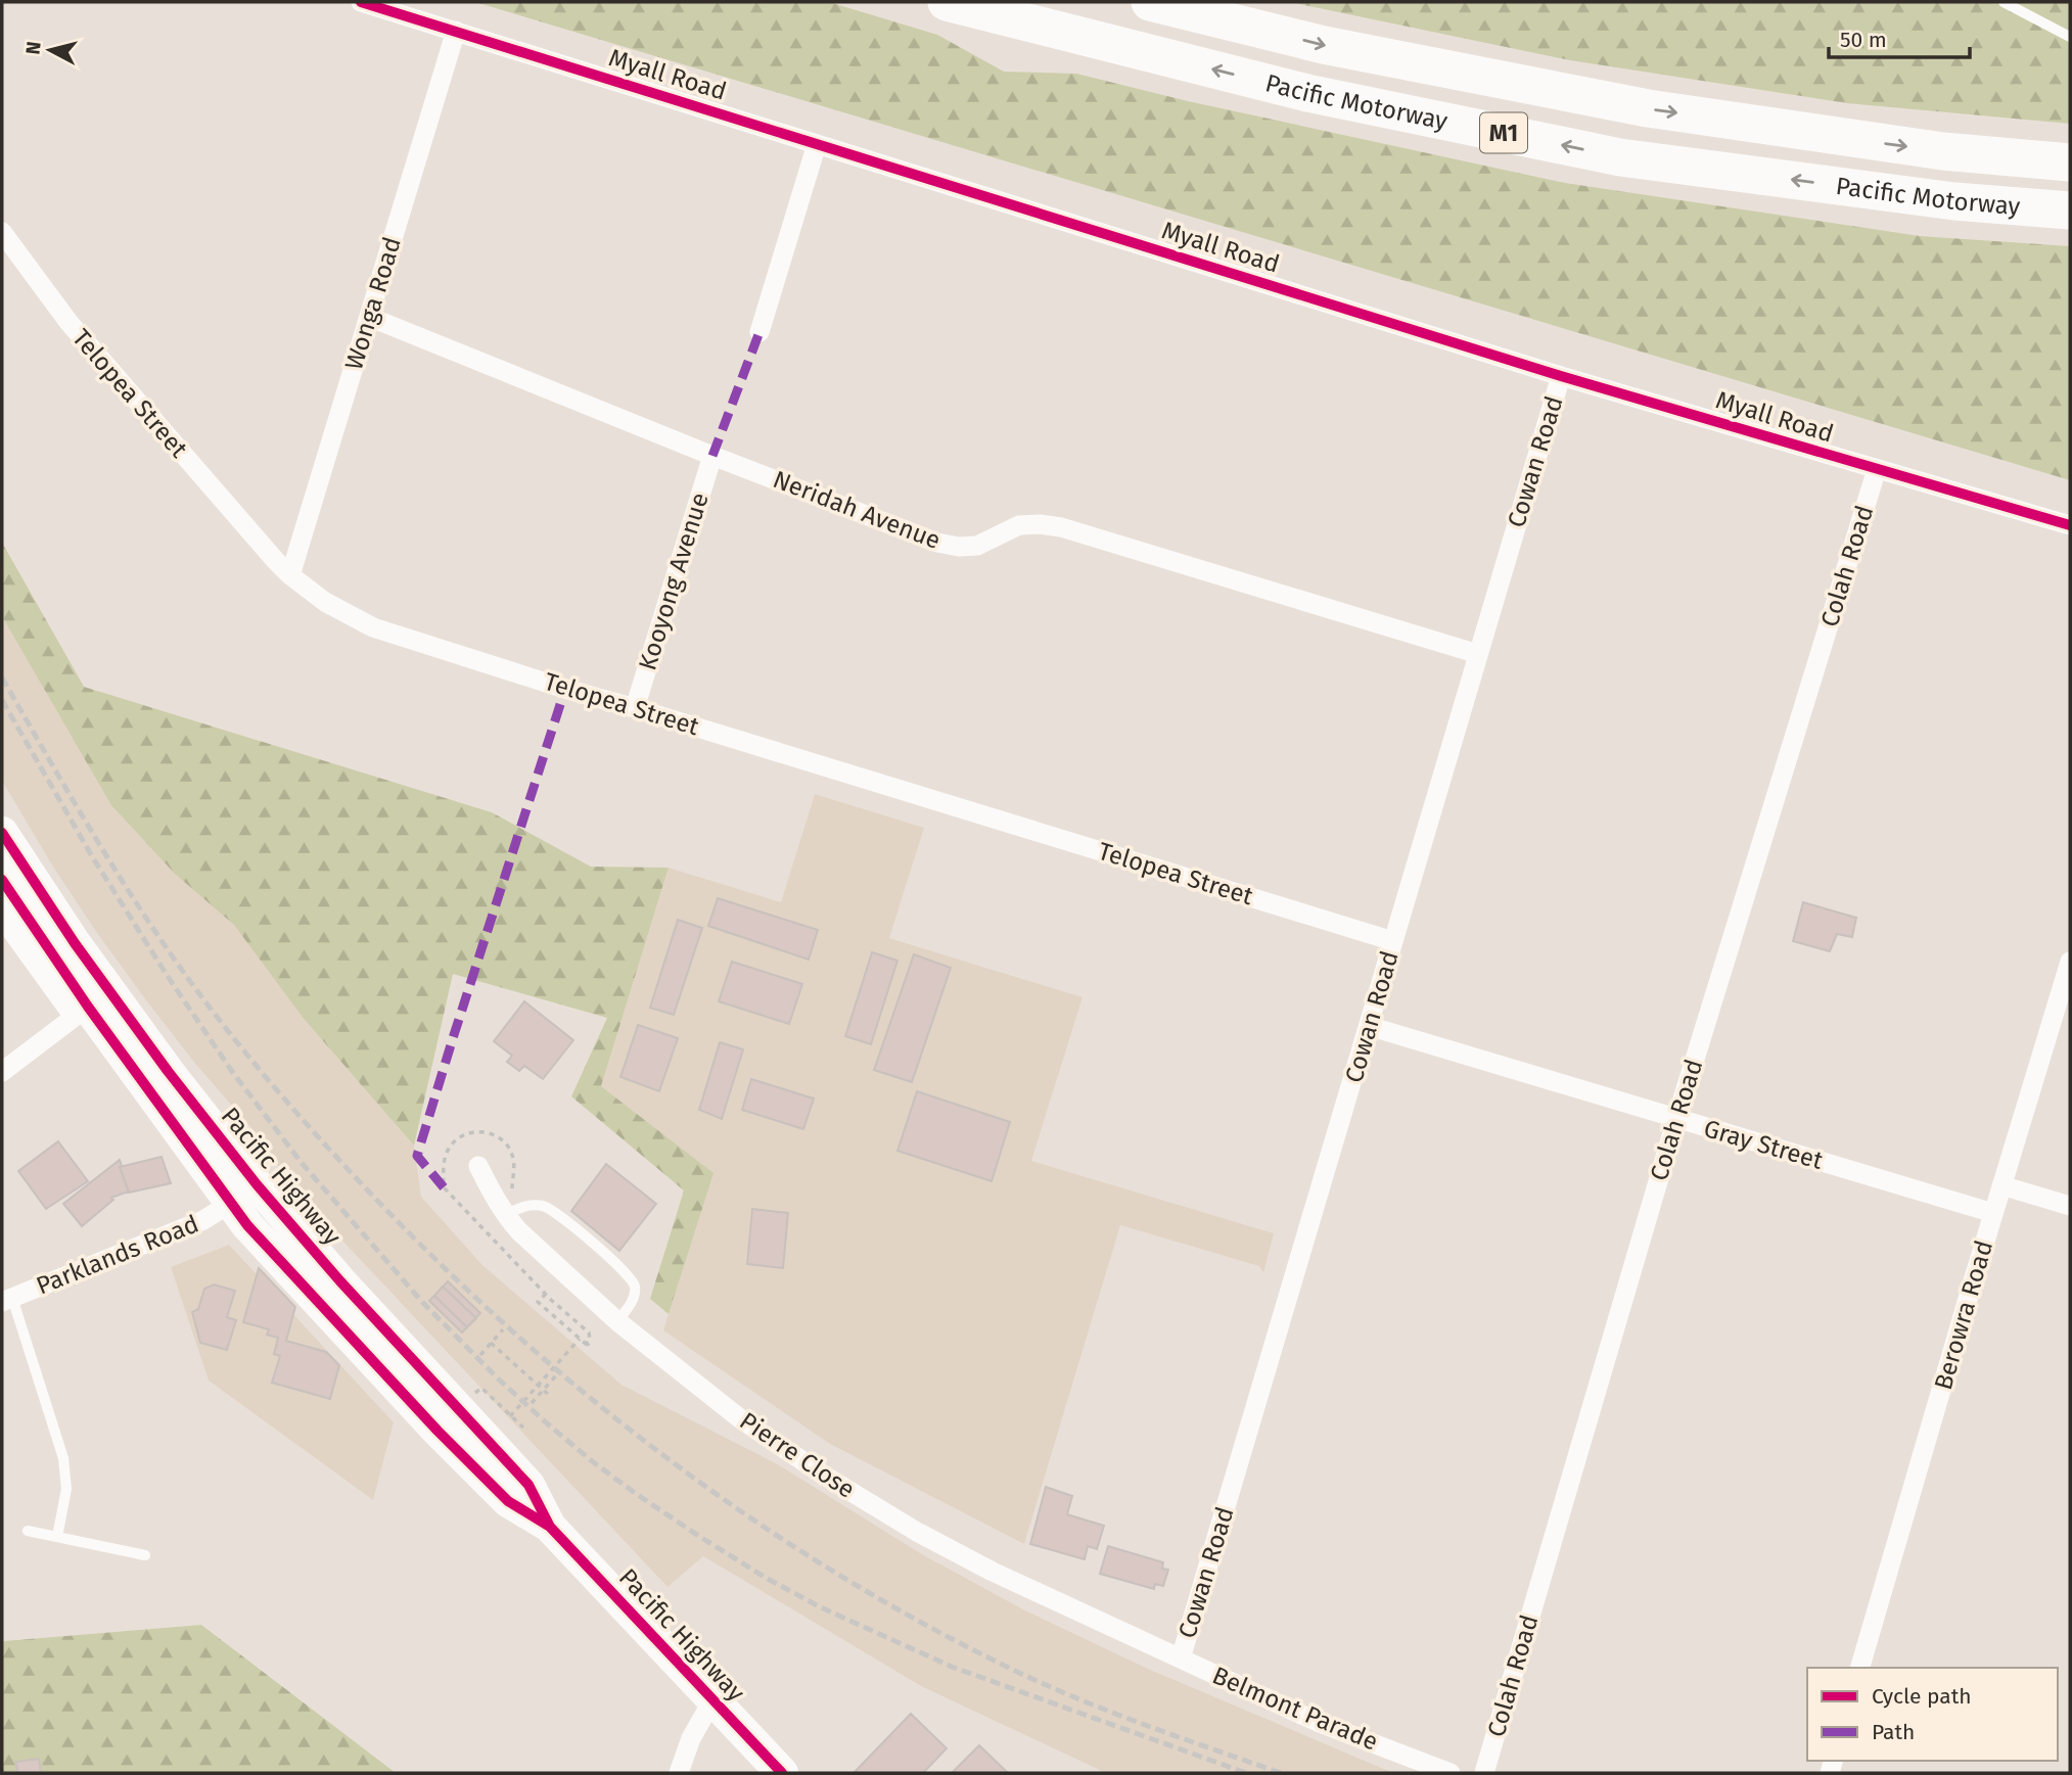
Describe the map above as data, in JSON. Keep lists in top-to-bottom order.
{
  "streets": {
    "highway": ["Pacific Motorway", "M1"],
    "main road": ["Pacific Highway"],
    "street": [
      "Myall Road",
      "Wonga Road",
      "Telopea Street",
      "Cowan Road",
      "Neridah Avenue",
      "Colah Road",
      "Kooyong Avenue",
      "Gray Street",
      "Parklands Road",
      "Berowra Road",
      "Pierre Close",
      "Belmont Parade"
    ]
  },
  "crossings": [
    ["Myall Road", "Wonga Road"],
    ["Myall Road", "Cowan Road"],
    ["Myall Road", "Colah Road"],
    ["Wonga Road", "Telopea Street"],
    ["Wonga Road", "Neridah Avenue"],
    ["Telopea Street", "Cowan Road"],
    ["Telopea Street", "Kooyong Avenue"],
    ["Cowan Road", "Neridah Avenue"],
    ["Cowan Road", "Gray Street"],
    ["Cowan Road", "Pierre Close"],
    ["Cowan Road", "Belmont Parade"],
    ["Neridah Avenue", "Kooyong Avenue"],
    ["Colah Road", "Gray Street"],
    ["Gray Street", "Berowra Road"],
    ["Pacific Highway", "Parklands Road"],
    ["Pierre Close", "Belmont Parade"]
  ],
  "legend": ["Cycle path", "Path"],
  "scale_bar": "50 m",
  "north": "left"
}
